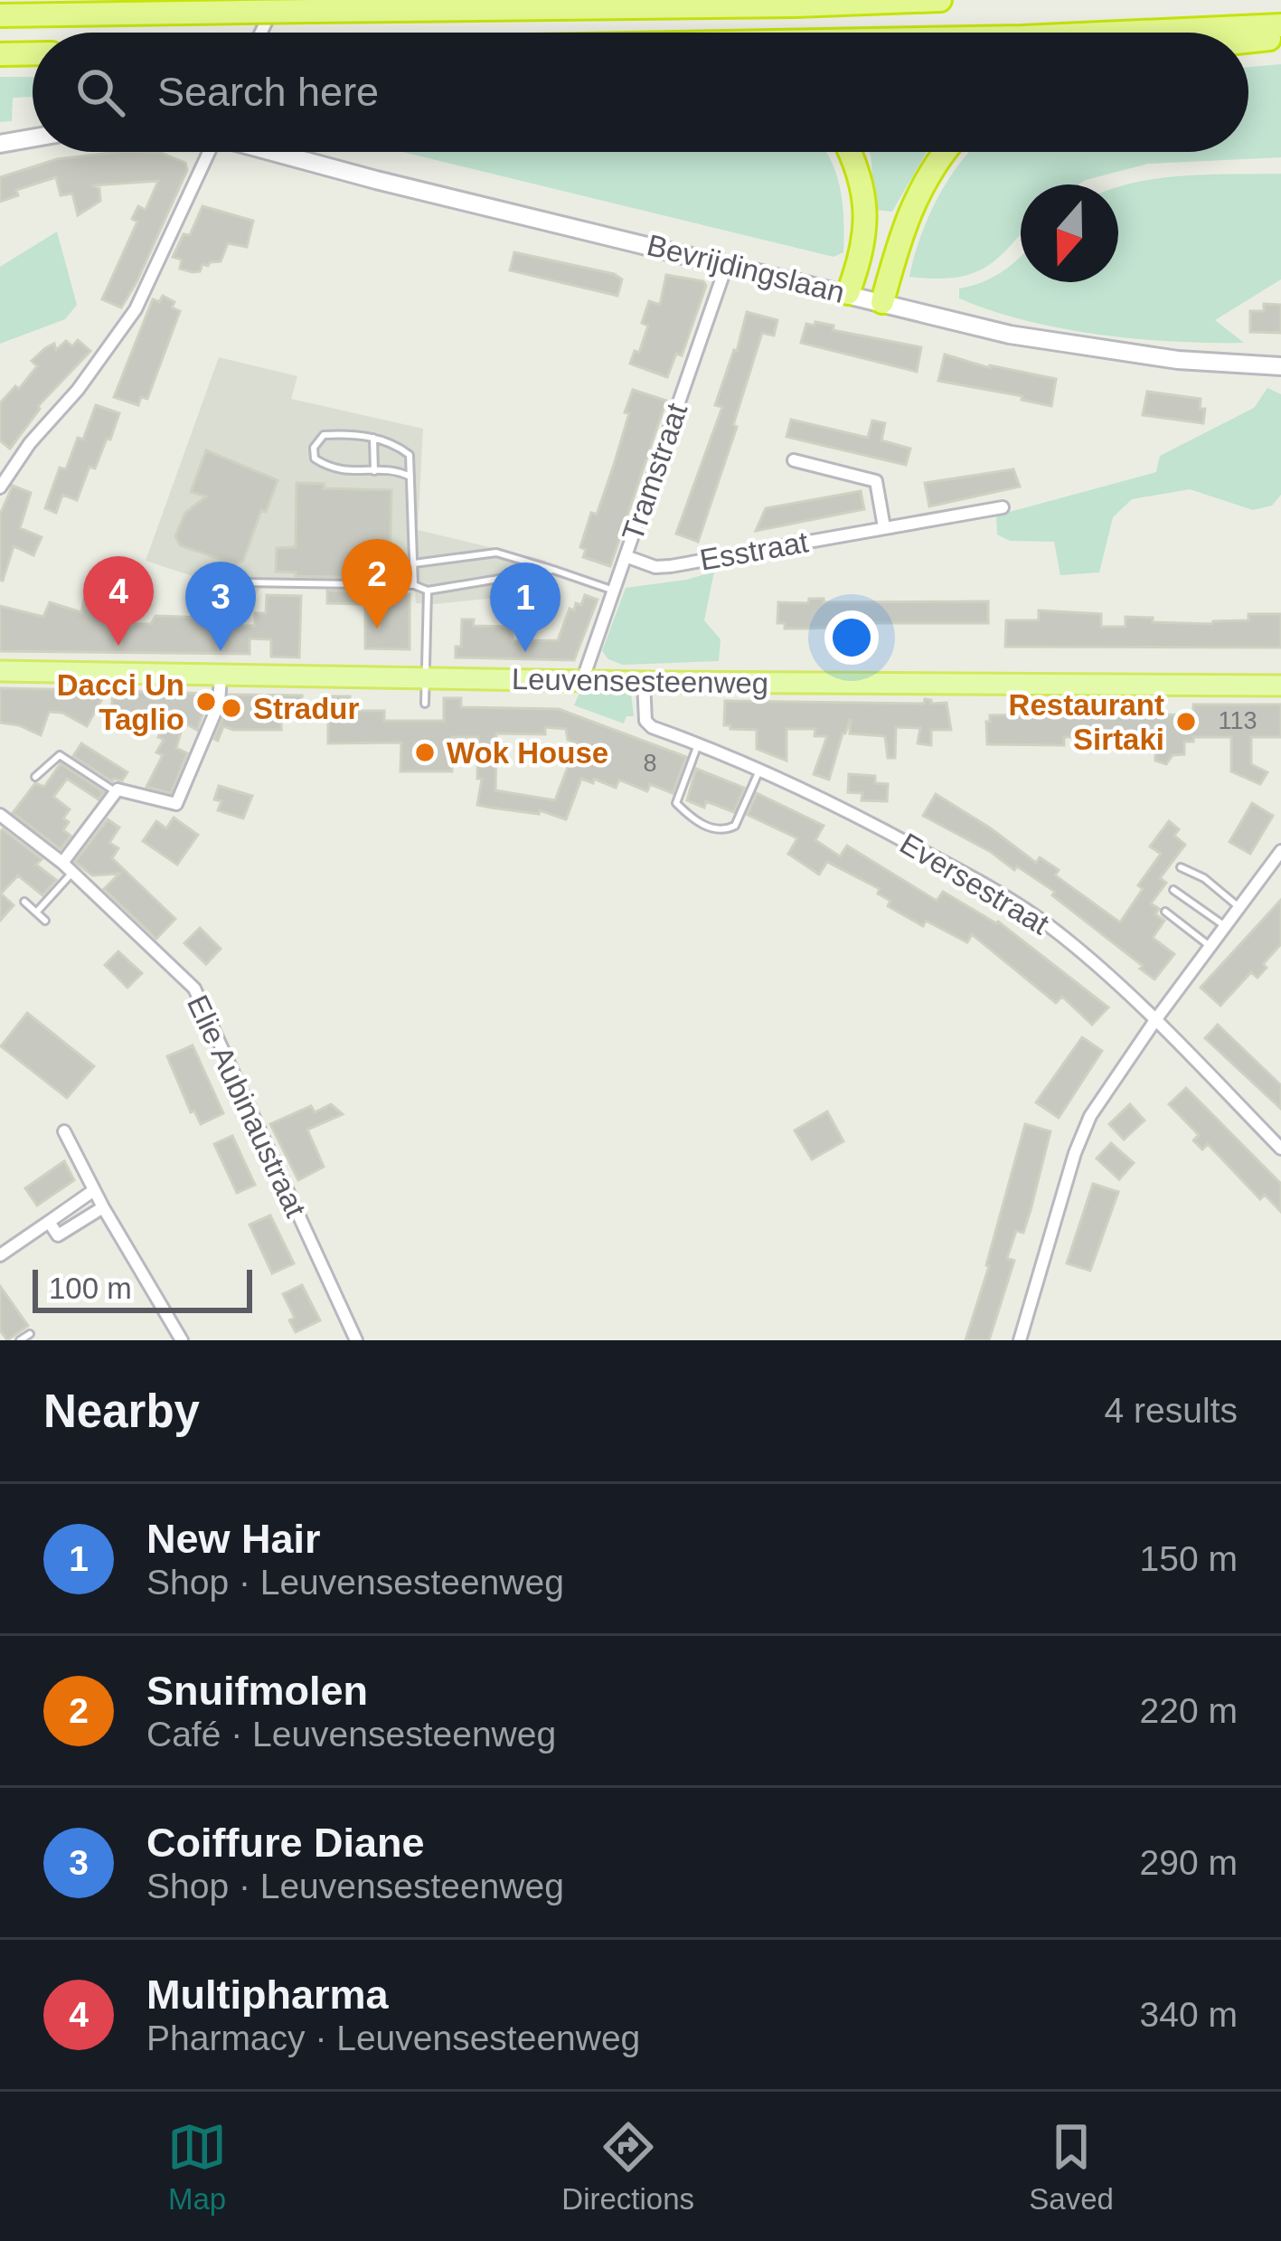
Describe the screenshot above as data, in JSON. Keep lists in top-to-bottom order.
{
  "streets": {
    "main road": ["Leuvensesteenweg"],
    "street": [
      "Bevrijdingslaan",
      "Tramstraat",
      "Esstraat",
      "Eversestraat",
      "Elie Aubinaustraat"
    ]
  },
  "crossings": [
    ["Bevrijdingslaan", "Tramstraat"],
    ["Tramstraat", "Esstraat"],
    ["Tramstraat", "Leuvensesteenweg"],
    ["Leuvensesteenweg", "Eversestraat"]
  ],
  "places": [
    "Dacci Un Taglio",
    "Stradur",
    "Restaurant Sirtaki",
    "Wok House"
  ],
  "house_numbers": ["113", "8"],
  "scale_bar": "100 m",
  "north": "bottom",
  "page": {
    "search": "Search here",
    "pins": [
      "2",
      "4",
      "3",
      "1"
    ],
    "scale": "100 m",
    "heading": ["Nearby", "4 results"],
    "list": [
      {
        "mark": "1",
        "name": "New Hair",
        "note": "Shop · Leuvensesteenweg",
        "value": "150 m"
      },
      {
        "mark": "2",
        "name": "Snuifmolen",
        "note": "Café · Leuvensesteenweg",
        "value": "220 m"
      },
      {
        "mark": "3",
        "name": "Coiffure Diane",
        "note": "Shop · Leuvensesteenweg",
        "value": "290 m"
      },
      {
        "mark": "4",
        "name": "Multipharma",
        "note": "Pharmacy · Leuvensesteenweg",
        "value": "340 m"
      }
    ],
    "nav": ["Map", "Directions", "Saved"]
  }
}
